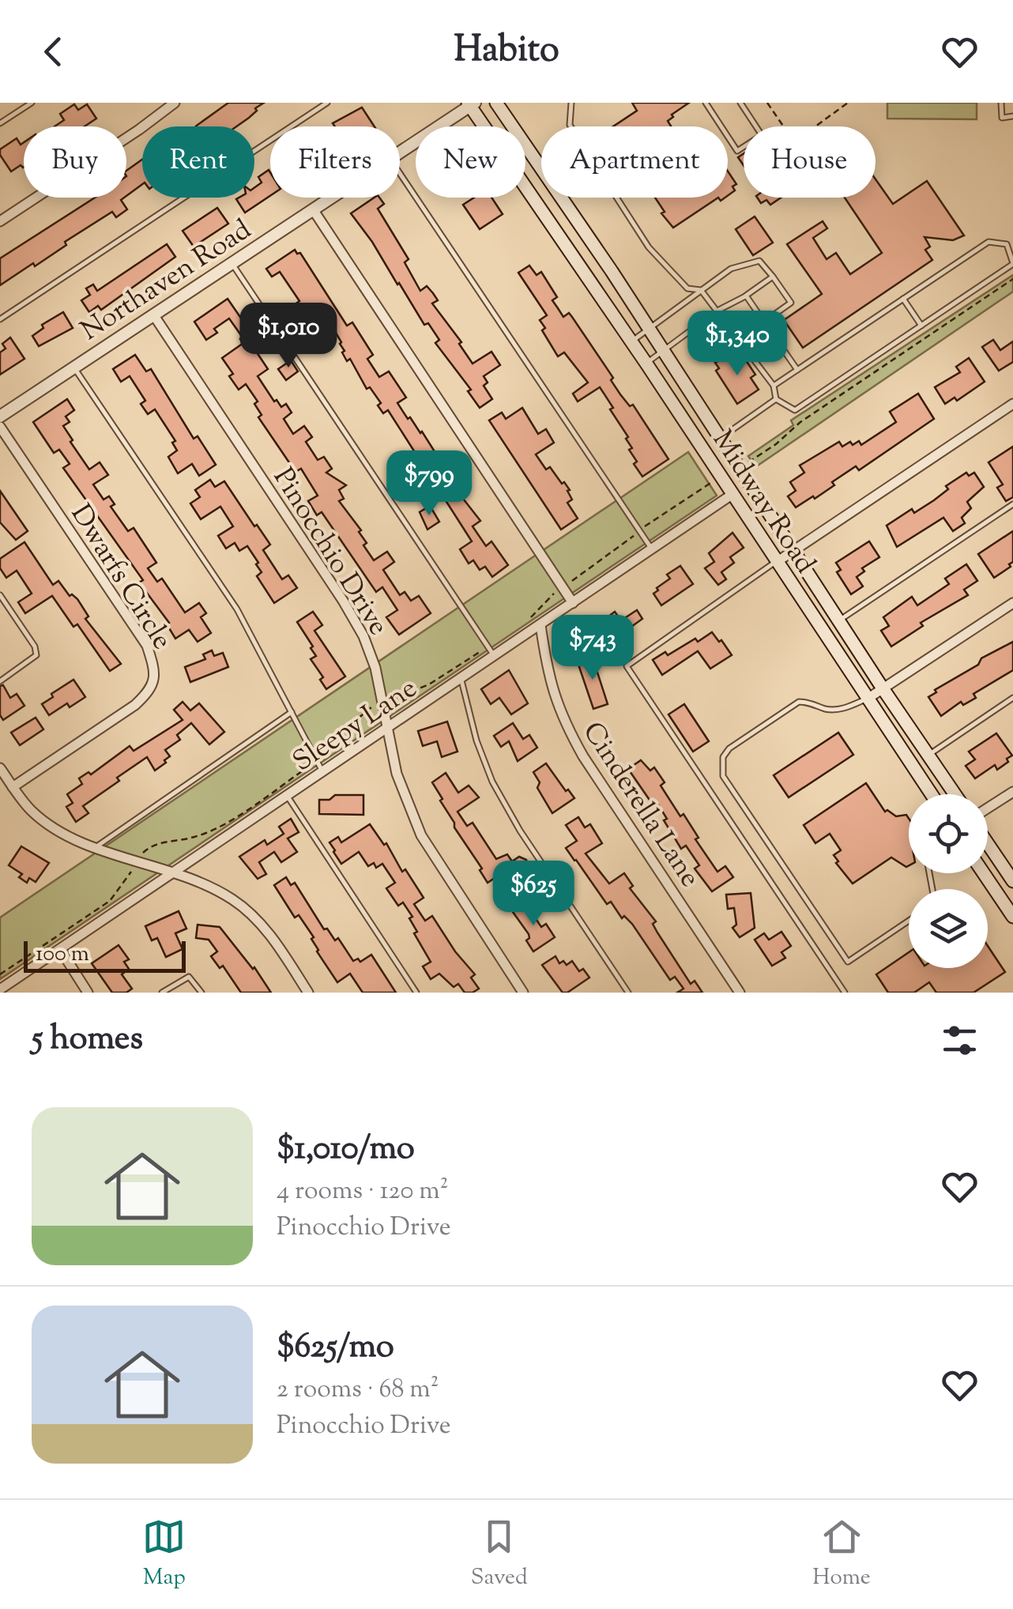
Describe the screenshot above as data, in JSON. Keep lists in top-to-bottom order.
{
  "streets": {
    "main road": ["Midway Road"],
    "street": [
      "Northaven Road",
      "Pinocchio Drive",
      "Dwarfs Circle",
      "Sleepy Lane",
      "Cinderella Lane"
    ]
  },
  "crossings": [
    ["Northaven Road", "Midway Road"],
    ["Northaven Road", "Pinocchio Drive"],
    ["Midway Road", "Sleepy Lane"],
    ["Pinocchio Drive", "Sleepy Lane"],
    ["Sleepy Lane", "Cinderella Lane"]
  ],
  "scale_bar": "100 m",
  "page": {
    "header": "Habito",
    "chip": [
      "Buy",
      "Rent",
      "Filters",
      "New",
      "Apartment",
      "House"
    ],
    "price": [
      "$1,010",
      "$1,340",
      "$799",
      "$743",
      "$625"
    ],
    "scale": "100 m",
    "heading": "5 homes",
    "list": [
      {
        "name": "$1,010/mo",
        "note": "4 rooms · 120 m² · Pinocchio Drive"
      },
      {
        "name": "$625/mo",
        "note": "2 rooms · 68 m² · Pinocchio Drive"
      }
    ],
    "tabs": ["Map", "Saved", "Home"]
  }
}
